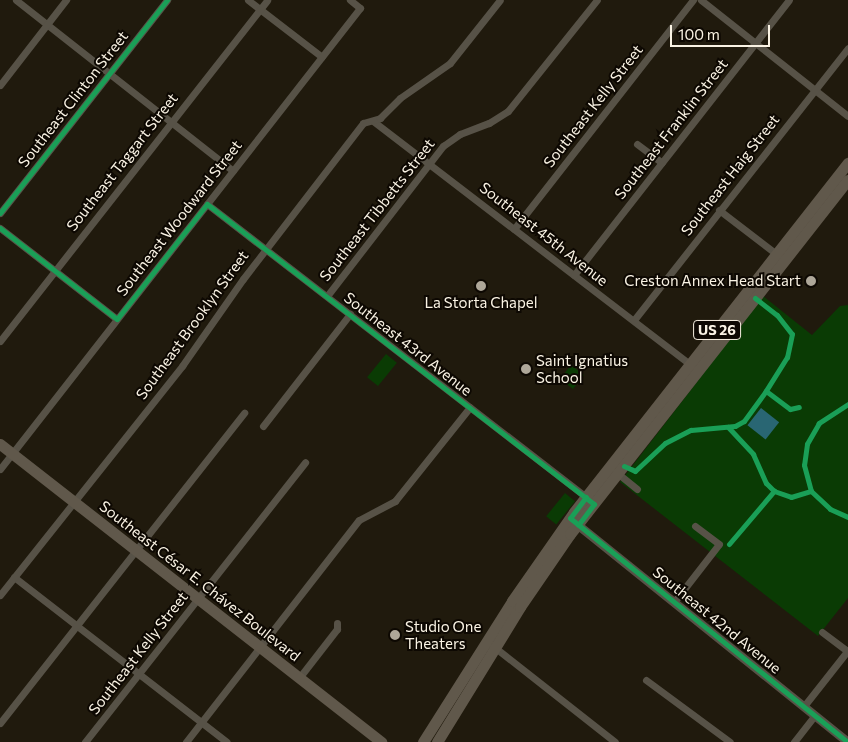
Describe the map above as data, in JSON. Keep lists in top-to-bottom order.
{
  "streets": {
    "main road": ["US 26", "Southeast César E. Chávez Boulevard"],
    "street": [
      "Southeast Clinton Street",
      "Southeast Kelly Street",
      "Southeast Franklin Street",
      "Southeast Taggart Street",
      "Southeast Haig Street",
      "Southeast Tibbetts Street",
      "Southeast Woodward Street",
      "Southeast 45th Avenue",
      "Southeast Brooklyn Street",
      "Southeast 43rd Avenue",
      "Southeast 42nd Avenue"
    ]
  },
  "crossings": [
    ["Southeast Kelly Street", "Southeast 45th Avenue"],
    ["Southeast Kelly Street", "Southeast César E. Chávez Boulevard"],
    ["Southeast Franklin Street", "Southeast 45th Avenue"],
    ["Southeast Haig Street", "Southeast 45th Avenue"],
    ["Southeast Tibbetts Street", "Southeast 45th Avenue"],
    ["Southeast Tibbetts Street", "Southeast 43rd Avenue"],
    ["Southeast Woodward Street", "Southeast 43rd Avenue"],
    ["Southeast Woodward Street", "Southeast César E. Chávez Boulevard"],
    ["Southeast 45th Avenue", "Southeast Brooklyn Street"],
    ["Southeast 45th Avenue", "US 26"],
    ["Southeast Brooklyn Street", "Southeast 43rd Avenue"],
    ["Southeast Brooklyn Street", "Southeast César E. Chávez Boulevard"],
    ["US 26", "Southeast 43rd Avenue"],
    ["US 26", "Southeast 42nd Avenue"]
  ],
  "places": [
    "Creston Annex Head Start",
    "La Storta Chapel",
    "Saint Ignatius School",
    "Studio One Theaters"
  ],
  "scale_bar": "100 m"
}
